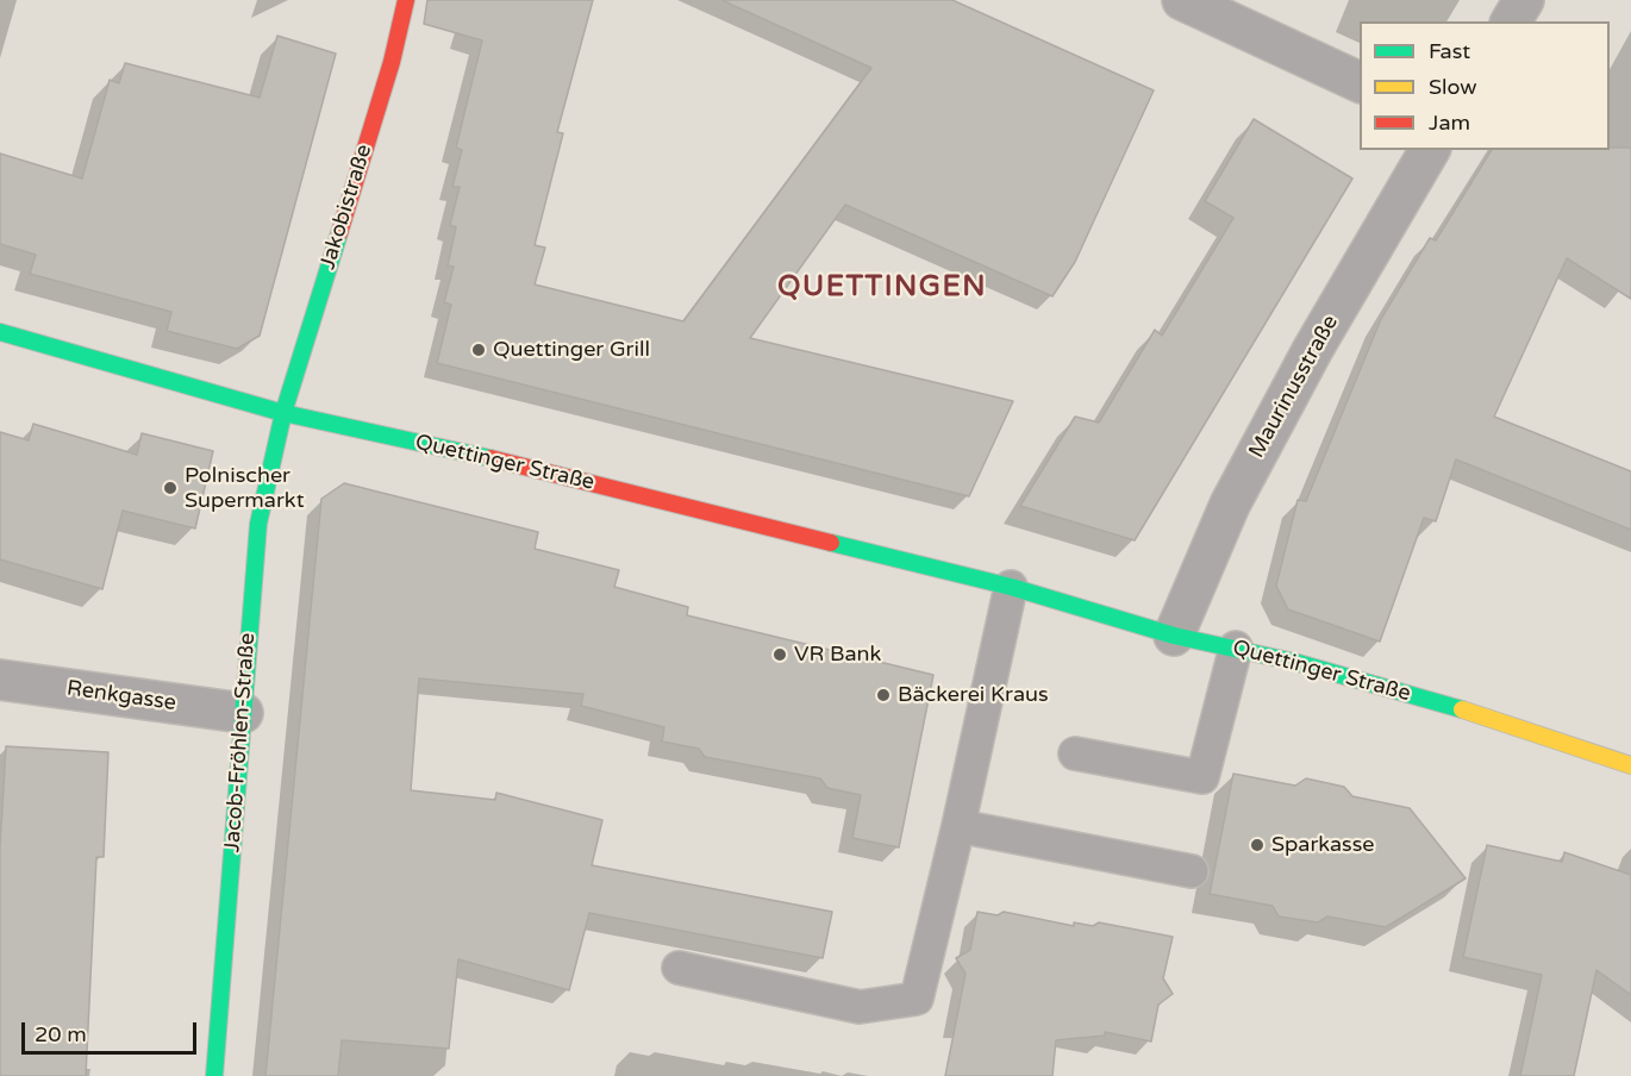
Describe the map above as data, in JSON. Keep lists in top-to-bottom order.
{
  "streets": {
    "street": [
      "Jakobistraße",
      "Maurinusstraße",
      "Quettinger Straße",
      "Renkgasse",
      "Jacob-Fröhlen-Straße"
    ]
  },
  "crossings": [
    ["Jakobistraße", "Quettinger Straße"],
    ["Jakobistraße", "Jacob-Fröhlen-Straße"],
    ["Maurinusstraße", "Quettinger Straße"],
    ["Quettinger Straße", "Jacob-Fröhlen-Straße"],
    ["Renkgasse", "Jacob-Fröhlen-Straße"]
  ],
  "districts": ["QUETTINGEN"],
  "places": [
    "Quettinger Grill",
    "Polnischer Supermarkt",
    "VR Bank",
    "Bäckerei Kraus",
    "Sparkasse"
  ],
  "legend": ["Fast", "Slow", "Jam"],
  "scale_bar": "20 m"
}
